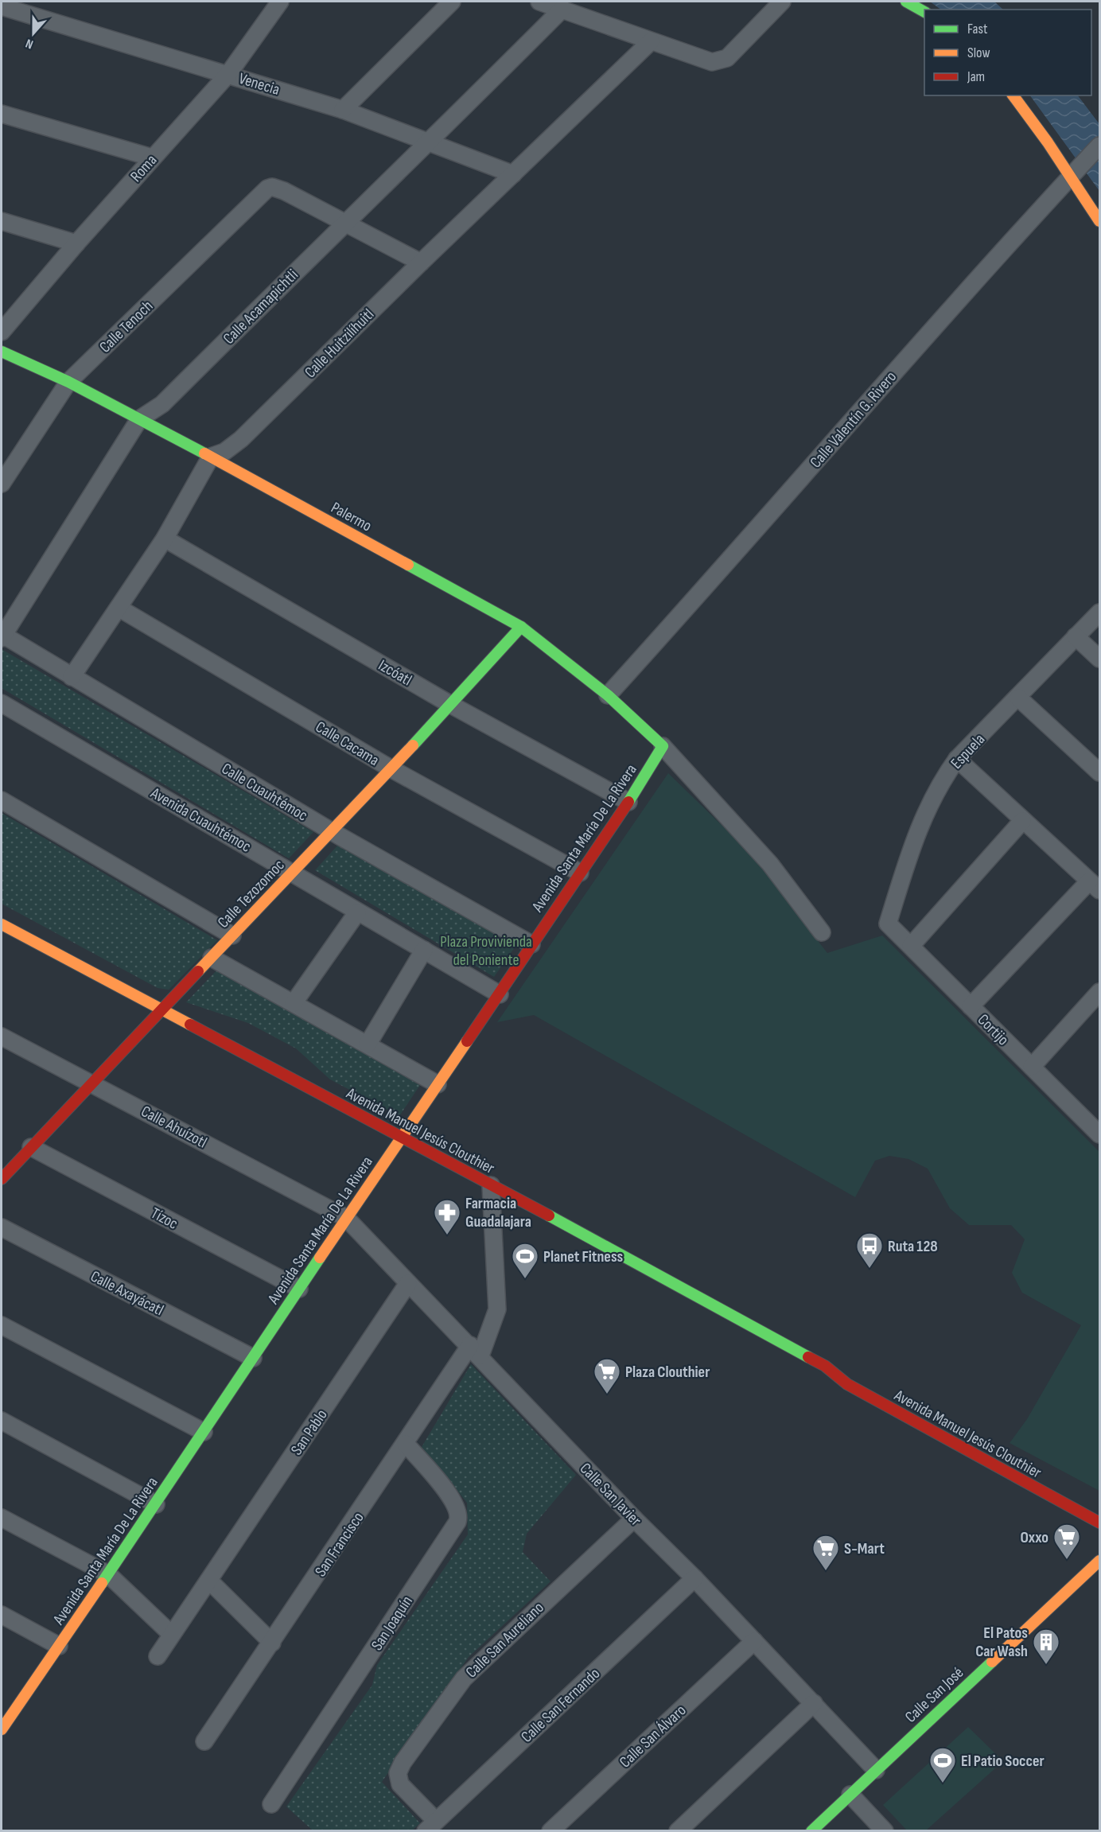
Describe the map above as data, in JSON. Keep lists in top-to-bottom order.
{
  "streets": {
    "street": [
      "Venecia",
      "Roma",
      "Calle Acamapichtli",
      "Calle Tenoch",
      "Calle Huitzilíhuitl",
      "Calle Valentín G. Rivero",
      "Palermo",
      "Izcóatl",
      "Calle Cacama",
      "Espuela",
      "Calle Cuauhtémoc",
      "Avenida Cuauhtémoc",
      "Avenida Santa María De La Rivera",
      "Calle Tezozomoc",
      "Cortijo",
      "Calle Ahuízotl",
      "Avenida Manuel Jesús Clouthier",
      "Tízoc",
      "Calle Axayácatl",
      "San Pablo",
      "Calle San Javier",
      "San Francisco",
      "San Joaquín",
      "Calle San Aureliano",
      "Calle San José",
      "Calle San Fernando",
      "Calle San Álvaro"
    ]
  },
  "crossings": [
    ["Venecia", "Roma"],
    ["Venecia", "Calle Acamapichtli"],
    ["Venecia", "Calle Huitzilíhuitl"],
    ["Calle Acamapichtli", "Calle Tenoch"],
    ["Calle Acamapichtli", "Palermo"],
    ["Calle Acamapichtli", "Calle Cuauhtémoc"],
    ["Calle Tenoch", "Palermo"],
    ["Calle Huitzilíhuitl", "Palermo"],
    ["Calle Valentín G. Rivero", "Palermo"],
    ["Palermo", "Avenida Santa María De La Rivera"],
    ["Palermo", "Calle Tezozomoc"],
    ["Izcóatl", "Avenida Santa María De La Rivera"],
    ["Izcóatl", "Calle Tezozomoc"],
    ["Calle Cacama", "Avenida Santa María De La Rivera"],
    ["Calle Cacama", "Calle Tezozomoc"],
    ["Espuela", "Cortijo"],
    ["Calle Cuauhtémoc", "Avenida Santa María De La Rivera"],
    ["Calle Cuauhtémoc", "Calle Tezozomoc"],
    ["Avenida Cuauhtémoc", "Avenida Santa María De La Rivera"],
    ["Avenida Cuauhtémoc", "Calle Tezozomoc"],
    ["Avenida Santa María De La Rivera", "Calle Ahuízotl"],
    ["Avenida Santa María De La Rivera", "Avenida Manuel Jesús Clouthier"],
    ["Avenida Santa María De La Rivera", "Tízoc"],
    ["Avenida Santa María De La Rivera", "Calle Axayácatl"],
    ["Avenida Santa María De La Rivera", "Calle San Javier"],
    ["Calle Tezozomoc", "Calle Ahuízotl"],
    ["Calle Tezozomoc", "Avenida Manuel Jesús Clouthier"],
    ["Calle Tezozomoc", "Tízoc"],
    ["Calle Ahuízotl", "Calle San Javier"],
    ["Avenida Manuel Jesús Clouthier", "San Francisco"],
    ["San Pablo", "Calle San Javier"],
    ["Calle San Javier", "San Francisco"],
    ["Calle San Javier", "Calle San Aureliano"],
    ["Calle San Javier", "Calle San José"],
    ["Calle San Javier", "Calle San Fernando"],
    ["Calle San Javier", "Calle San Álvaro"],
    ["San Francisco", "San Joaquín"],
    ["Calle San Aureliano", "Calle San Fernando"]
  ],
  "parks": ["Plaza Provivienda del Poniente"],
  "places": {
    "pharmacy": ["Farmacia Guadalajara"],
    "bus stop": ["Ruta 128"],
    "sports": ["Planet Fitness", "El Patio Soccer"],
    "supermarket": ["Plaza Clouthier", "Oxxo", "S-Mart"],
    "building": ["El Patos Car Wash"]
  },
  "legend": ["Fast", "Slow", "Jam"],
  "north": "bottom"
}
